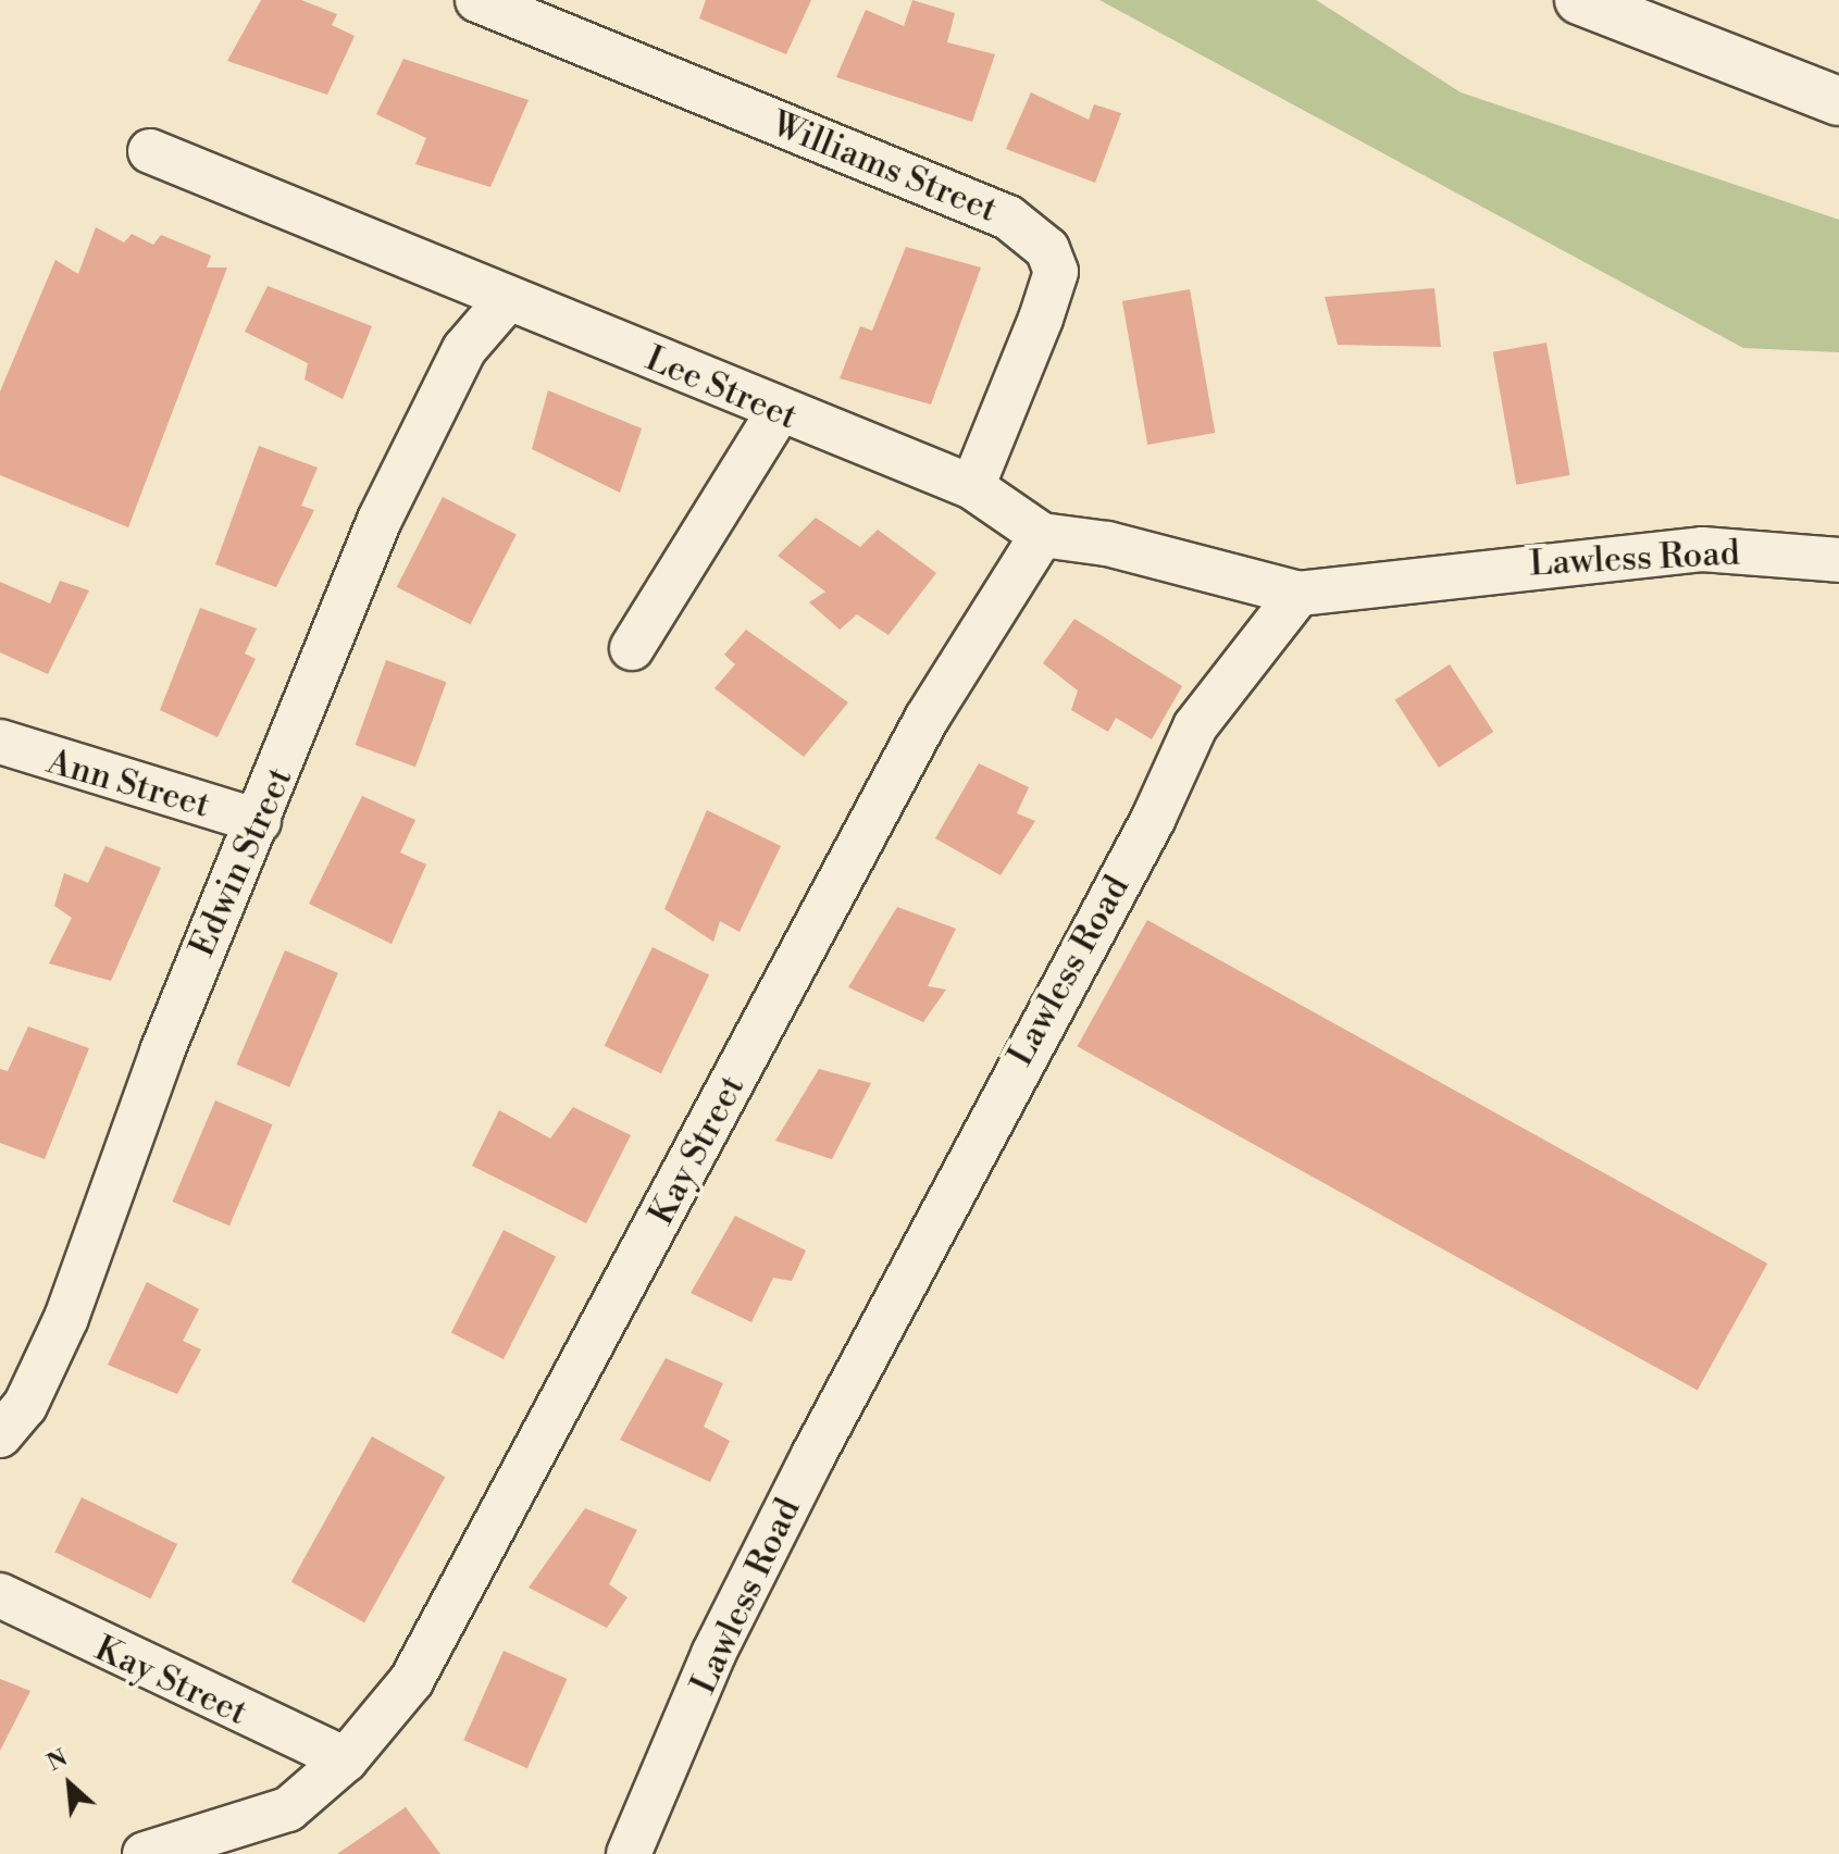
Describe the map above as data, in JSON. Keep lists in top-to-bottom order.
{
  "streets": {
    "street": [
      "Williams Street",
      "Lee Street",
      "Lawless Road",
      "Ann Street",
      "Edwin Street",
      "Kay Street"
    ]
  },
  "crossings": [
    ["Williams Street", "Lee Street"],
    ["Lee Street", "Lawless Road"],
    ["Lee Street", "Edwin Street"],
    ["Lee Street", "Kay Street"],
    ["Ann Street", "Edwin Street"]
  ],
  "north": "top left"
}
